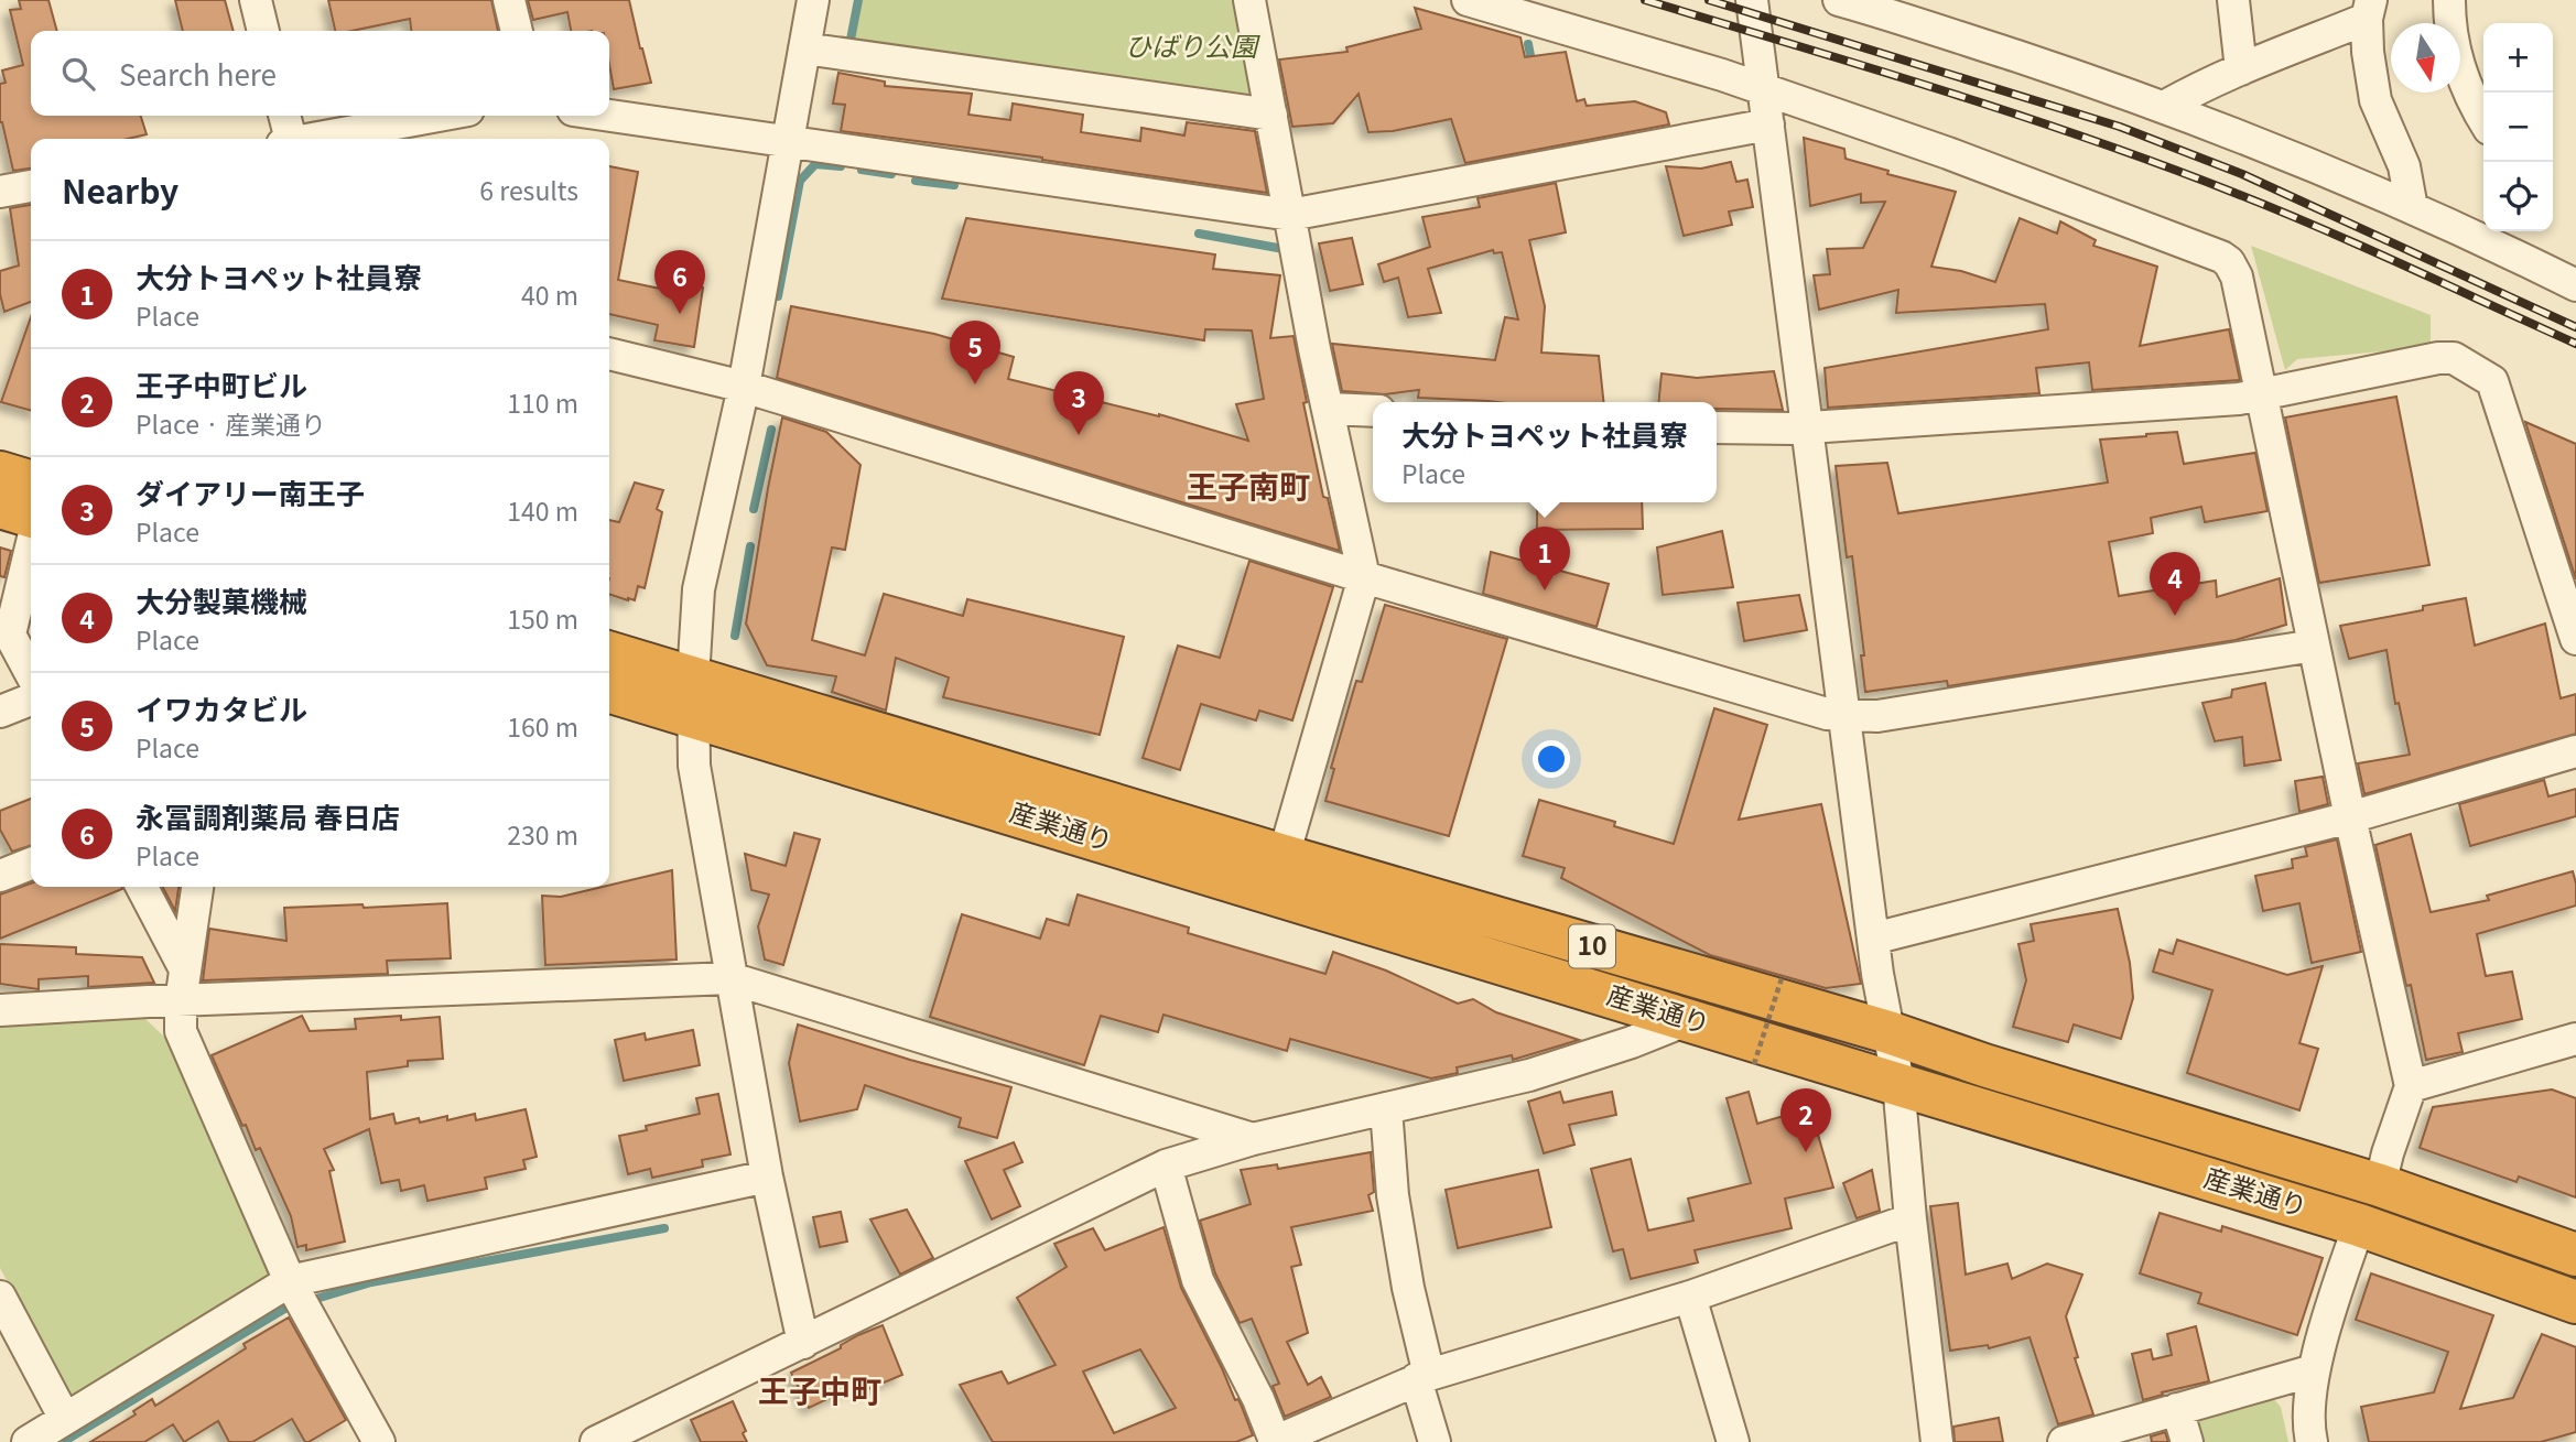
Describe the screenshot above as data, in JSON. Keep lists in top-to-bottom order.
{
  "streets": {
    "highway": ["産業通り", "10"]
  },
  "districts": ["王子南町", "王子中町"],
  "parks": ["ひばり公園"],
  "north": "bottom",
  "page": {
    "map_buttons": ["+", "−"],
    "search": "Search here",
    "heading": ["Nearby", "6 results"],
    "list": [
      {
        "mark": "1",
        "name": "大分トヨペット社員寮",
        "note": "Place",
        "value": "40 m"
      },
      {
        "mark": "2",
        "name": "王子中町ビル",
        "note": "Place · 産業通り",
        "value": "110 m"
      },
      {
        "mark": "3",
        "name": "ダイアリー南王子",
        "note": "Place",
        "value": "140 m"
      },
      {
        "mark": "4",
        "name": "大分製菓機械",
        "note": "Place",
        "value": "150 m"
      },
      {
        "mark": "5",
        "name": "イワカタビル",
        "note": "Place",
        "value": "160 m"
      },
      {
        "mark": "6",
        "name": "永冨調剤薬局 春日店",
        "note": "Place",
        "value": "230 m"
      }
    ],
    "pins": [
      "6",
      "5",
      "3",
      "1",
      "4",
      "2"
    ],
    "popup": ["大分トヨペット社員寮", "Place"]
  }
}
